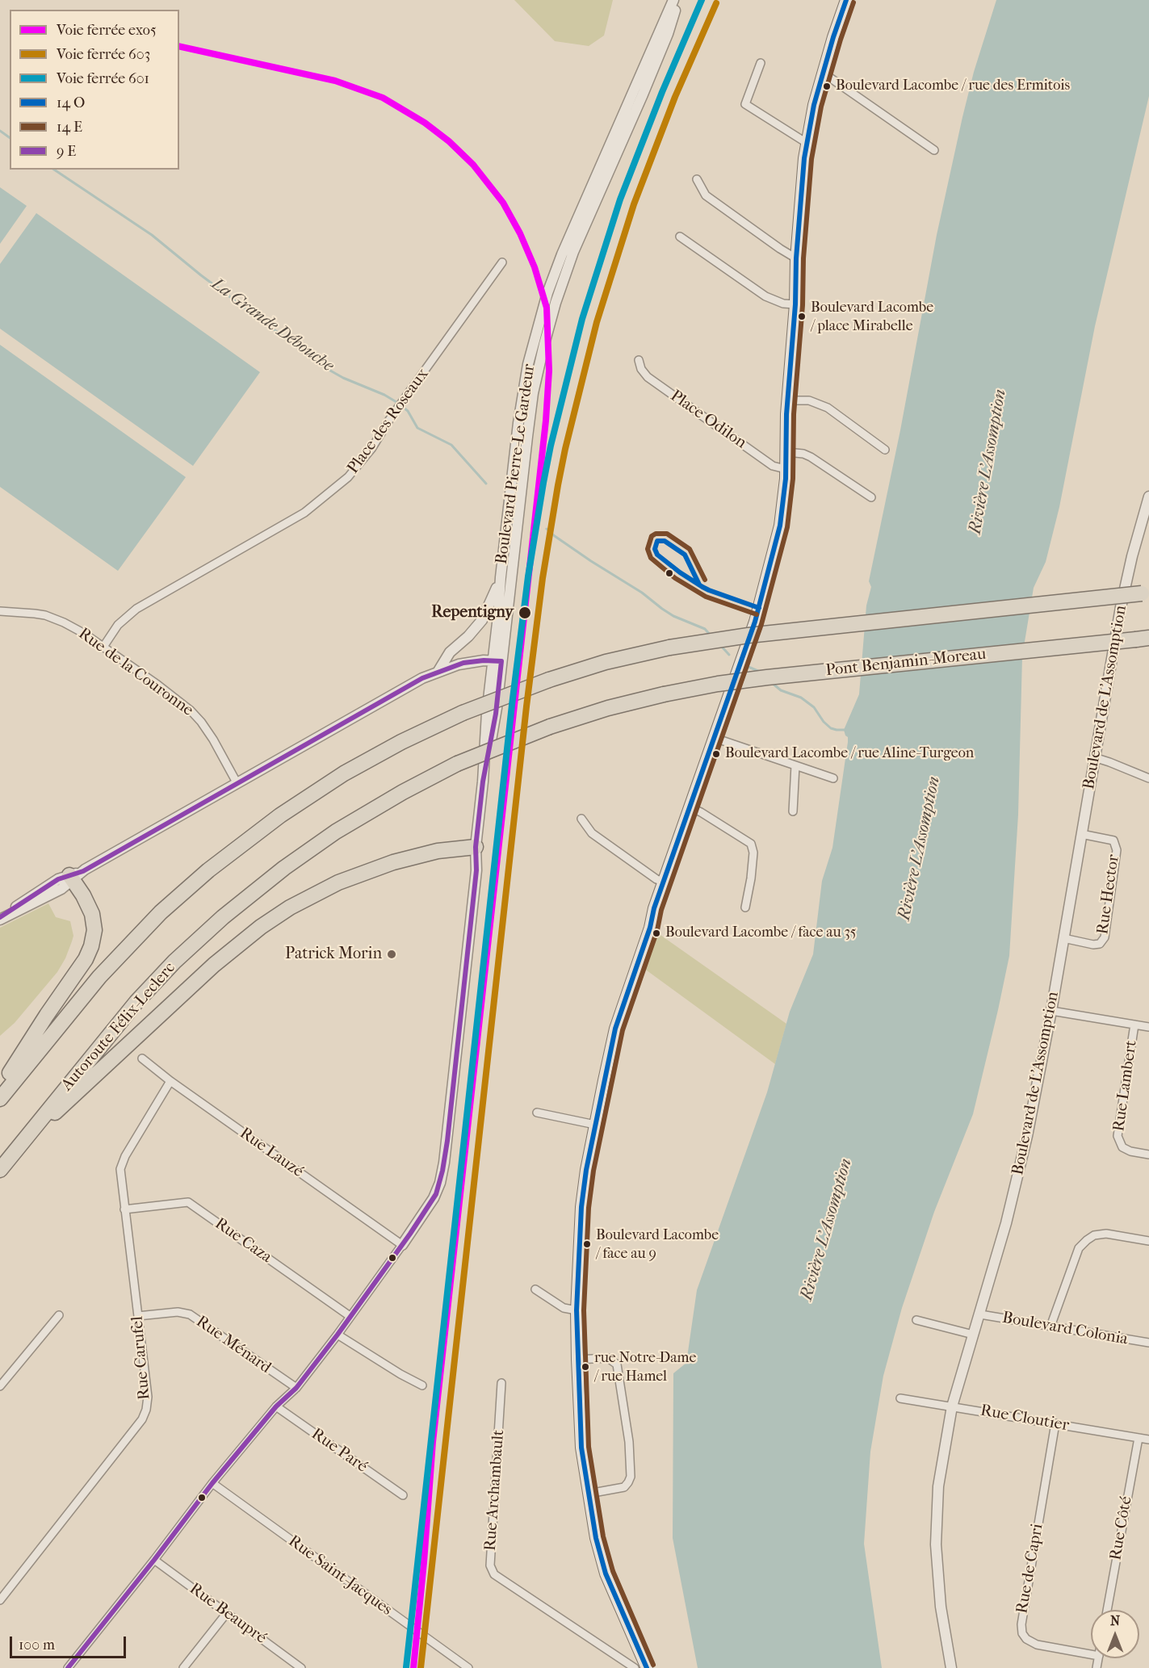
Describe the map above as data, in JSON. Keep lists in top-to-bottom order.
{
  "streets": {
    "highway": ["Pont Benjamin-Moreau", "Autoroute Félix-Leclerc"],
    "street": [
      "Place Odilon",
      "Place des Roseaux",
      "Boulevard Pierre-Le Gardeur",
      "Rue de la Couronne",
      "Boulevard de L'Assomption",
      "Rue Hector",
      "Rue Lambert",
      "Rue Lauzé",
      "Rue Caza",
      "Boulevard Colonia",
      "Rue Ménard",
      "Rue Carufel",
      "Rue Cloutier",
      "Rue Paré",
      "Rue Archambault",
      "Rue Côté",
      "Rue de Capri",
      "Rue Saint-Jacques",
      "Rue Beaupré"
    ]
  },
  "crossings": [
    ["Place des Roseaux", "Rue de la Couronne"],
    ["Boulevard Pierre-Le Gardeur", "Rue Lauzé"],
    ["Pont Benjamin-Moreau", "Autoroute Félix-Leclerc"],
    ["Boulevard de L'Assomption", "Rue Hector"],
    ["Boulevard de L'Assomption", "Boulevard Colonia"],
    ["Boulevard de L'Assomption", "Rue Cloutier"],
    ["Rue Lauzé", "Rue Carufel"],
    ["Rue Caza", "Rue Carufel"],
    ["Rue Ménard", "Rue Carufel"],
    ["Rue Cloutier", "Rue Côté"],
    ["Rue Cloutier", "Rue de Capri"]
  ],
  "water": ["La Grande Débouche", "Rivière L'Assomption"],
  "places": [
    "Boulevard Lacombe / rue des Ermitois",
    "Boulevard Lacombe / place Mirabelle",
    "Repentigny",
    "Boulevard Lacombe / rue Aline-Turgeon",
    "Boulevard Lacombe / face au 35",
    "Patrick Morin",
    "Boulevard Lacombe / face au 9",
    "rue Notre-Dame / rue Hamel"
  ],
  "lines": ["rail line 601", "rail line 603", "rail line exo5"],
  "legend": [
    "Voie ferrée exo5",
    "Voie ferrée 603",
    "Voie ferrée 601",
    "14 O",
    "14 E",
    "9 E"
  ],
  "scale_bar": "100 m",
  "north": "top"
}
